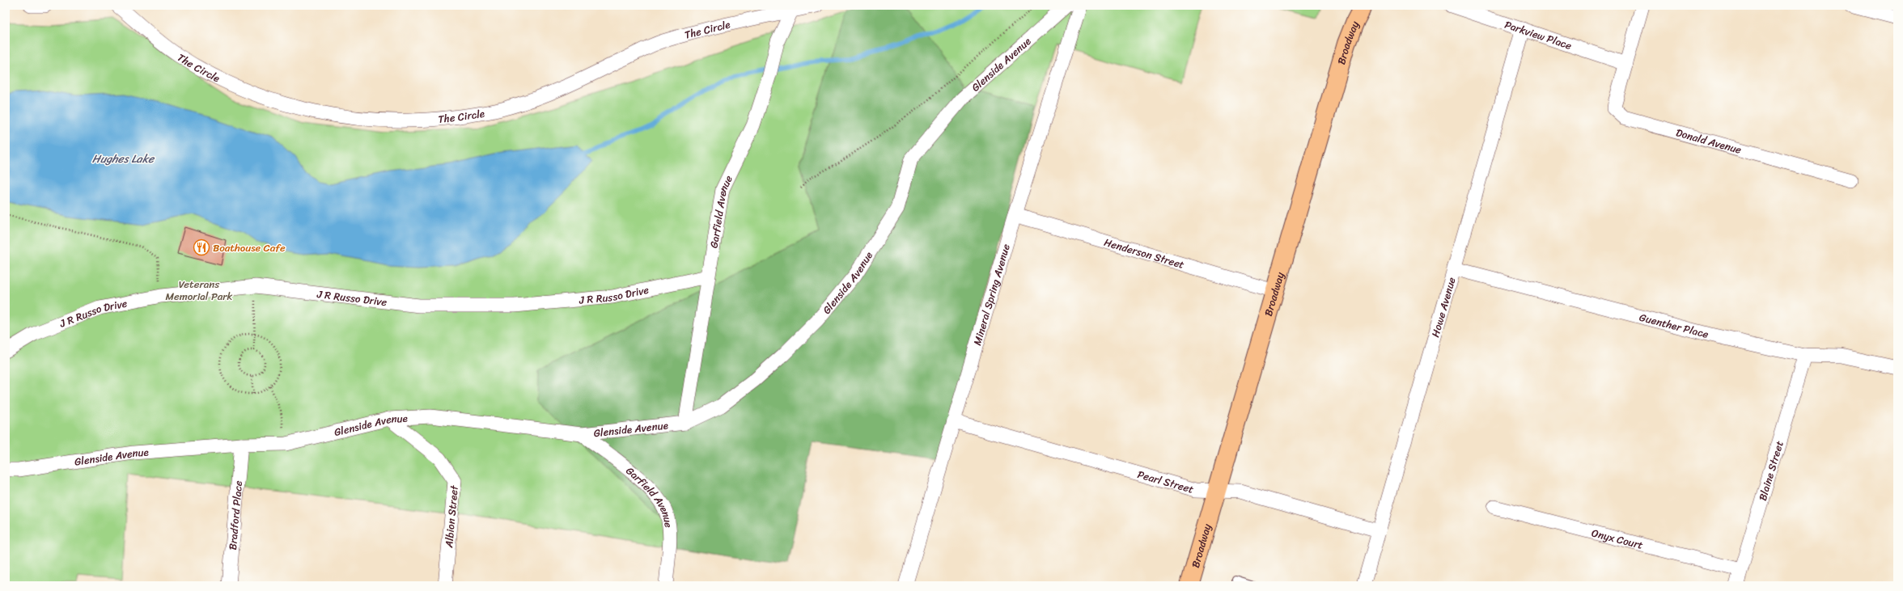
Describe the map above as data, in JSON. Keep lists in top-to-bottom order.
{
  "streets": {
    "main road": ["Broadway"],
    "street": [
      "The Circle",
      "Parkview Place",
      "Glenside Avenue",
      "Donald Avenue",
      "Garfield Avenue",
      "Henderson Street",
      "J R Russo Drive",
      "Mineral Spring Avenue",
      "Howe Avenue",
      "Guenther Place",
      "Blaine Street",
      "Pearl Street",
      "Bradford Place",
      "Albion Street",
      "Onyx Court"
    ]
  },
  "crossings": [
    ["The Circle", "Garfield Avenue"],
    ["Parkview Place", "Donald Avenue"],
    ["Parkview Place", "Howe Avenue"],
    ["Broadway", "Henderson Street"],
    ["Broadway", "Pearl Street"],
    ["Glenside Avenue", "Garfield Avenue"],
    ["Glenside Avenue", "Bradford Place"],
    ["Glenside Avenue", "Albion Street"],
    ["Garfield Avenue", "J R Russo Drive"],
    ["Henderson Street", "Mineral Spring Avenue"],
    ["Mineral Spring Avenue", "Pearl Street"],
    ["Howe Avenue", "Guenther Place"],
    ["Howe Avenue", "Pearl Street"],
    ["Guenther Place", "Blaine Street"],
    ["Blaine Street", "Onyx Court"]
  ],
  "water": ["Hughes Lake"],
  "parks": ["Veterans Memorial Park"],
  "places": {
    "restaurant": ["Boathouse Cafe"]
  }
}
